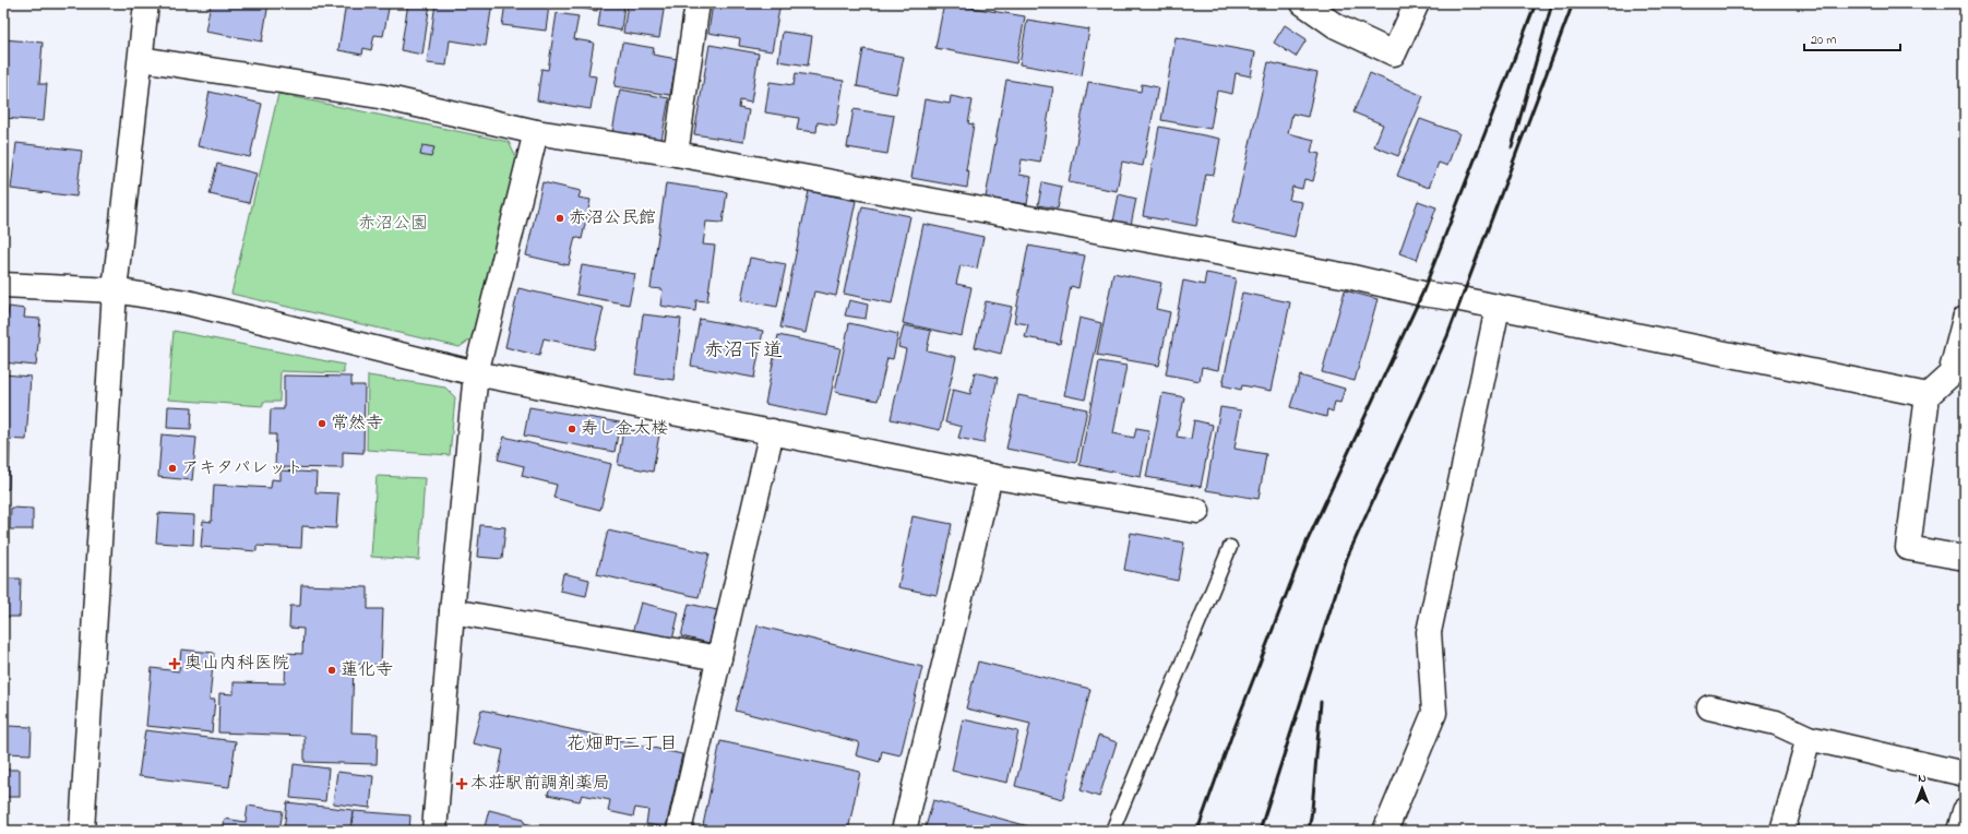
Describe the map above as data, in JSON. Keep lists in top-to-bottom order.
{
  "districts": ["赤沼下道", "花畑町二丁目"],
  "parks": ["赤沼公園"],
  "places": {
    "other": [
      "赤沼公民館",
      "常然寺",
      "寿し金太楼",
      "アキタパレット",
      "蓮化寺"
    ],
    "health": ["奥山内科医院", "本荘駅前調剤薬局"]
  },
  "scale_bar": "20 m",
  "north": "top"
}
